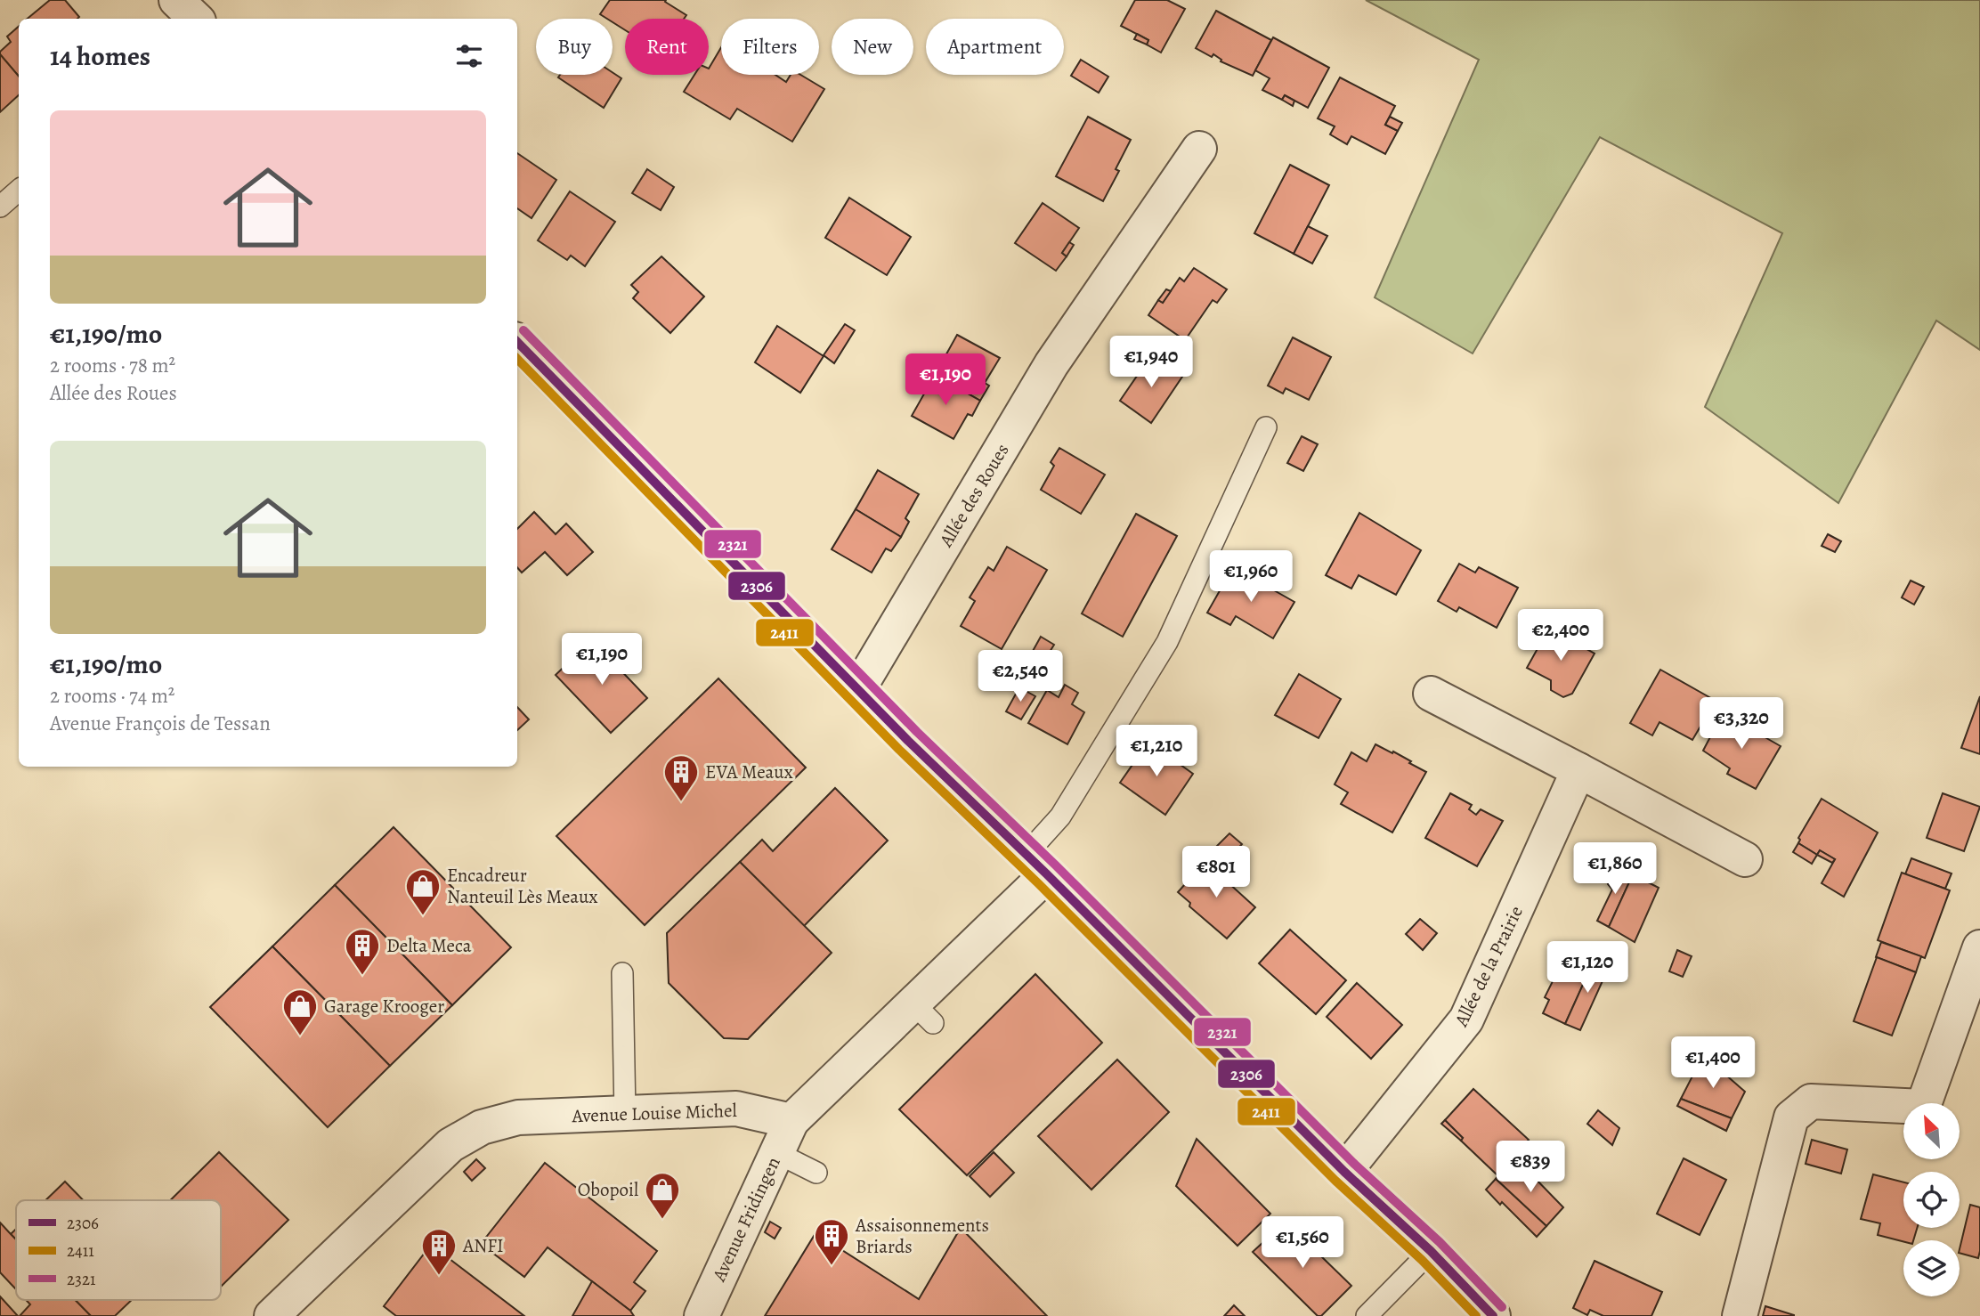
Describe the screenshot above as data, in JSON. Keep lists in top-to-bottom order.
{
  "streets": {
    "street": [
      "Allée des Roues",
      "Allée de la Prairie",
      "Avenue Louise Michel",
      "Avenue Fridingen"
    ]
  },
  "crossings": [
    ["Avenue Louise Michel", "Avenue Fridingen"]
  ],
  "places": {
    "building": [
      "EVA Meaux",
      "Delta Meca",
      "Assaisonnements Briards",
      "ANFI"
    ],
    "shop": ["Encadreur Nanteuil Lès Meaux", "Garage Krooger", "Obopoil"]
  },
  "lines": ["transit line 2321", "transit line 2306", "transit line 2411"],
  "legend": ["2306", "2411", "2321"],
  "north": "top left",
  "page": {
    "chip": [
      "Buy",
      "Rent",
      "Filters",
      "New",
      "Apartment"
    ],
    "heading": "14 homes",
    "list": [
      {
        "name": "€1,190/mo",
        "note": "2 rooms · 78 m² · Allée des Roues"
      },
      {
        "name": "€1,190/mo",
        "note": "2 rooms · 74 m² · Avenue François de Tessan"
      }
    ],
    "price": [
      "€1,940",
      "€1,190",
      "€1,960",
      "€2,400",
      "€1,190",
      "€2,540",
      "€3,320",
      "€1,210",
      "€1,860",
      "€801",
      "€1,120",
      "€1,400",
      "€839",
      "€1,560"
    ]
  }
}
